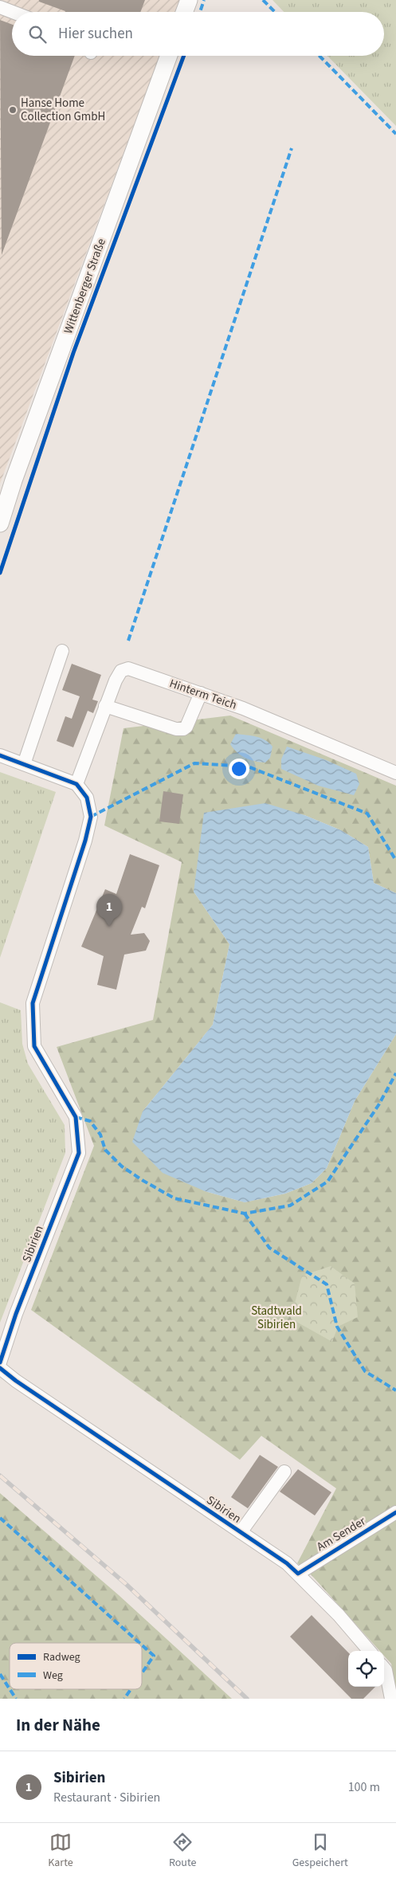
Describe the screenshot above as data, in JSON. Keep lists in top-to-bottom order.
{
  "streets": {
    "main road": ["Wittenberger Straße"],
    "street": ["Hinterm Teich", "Sibirien", "Am Sender"]
  },
  "crossings": [
    ["Hinterm Teich", "Sibirien"],
    ["Sibirien", "Am Sender"]
  ],
  "parks": ["Stadtwald Sibirien"],
  "places": ["Hanse Home Collection GmbH"],
  "legend": ["Radweg", "Weg"],
  "page": {
    "search": "Hier suchen",
    "pins": "1",
    "heading": "In der Nähe",
    "list": [
      {
        "mark": "1",
        "name": "Sibirien",
        "note": "Restaurant · Sibirien",
        "value": "100 m"
      }
    ],
    "nav": ["Karte", "Route", "Gespeichert"]
  }
}
